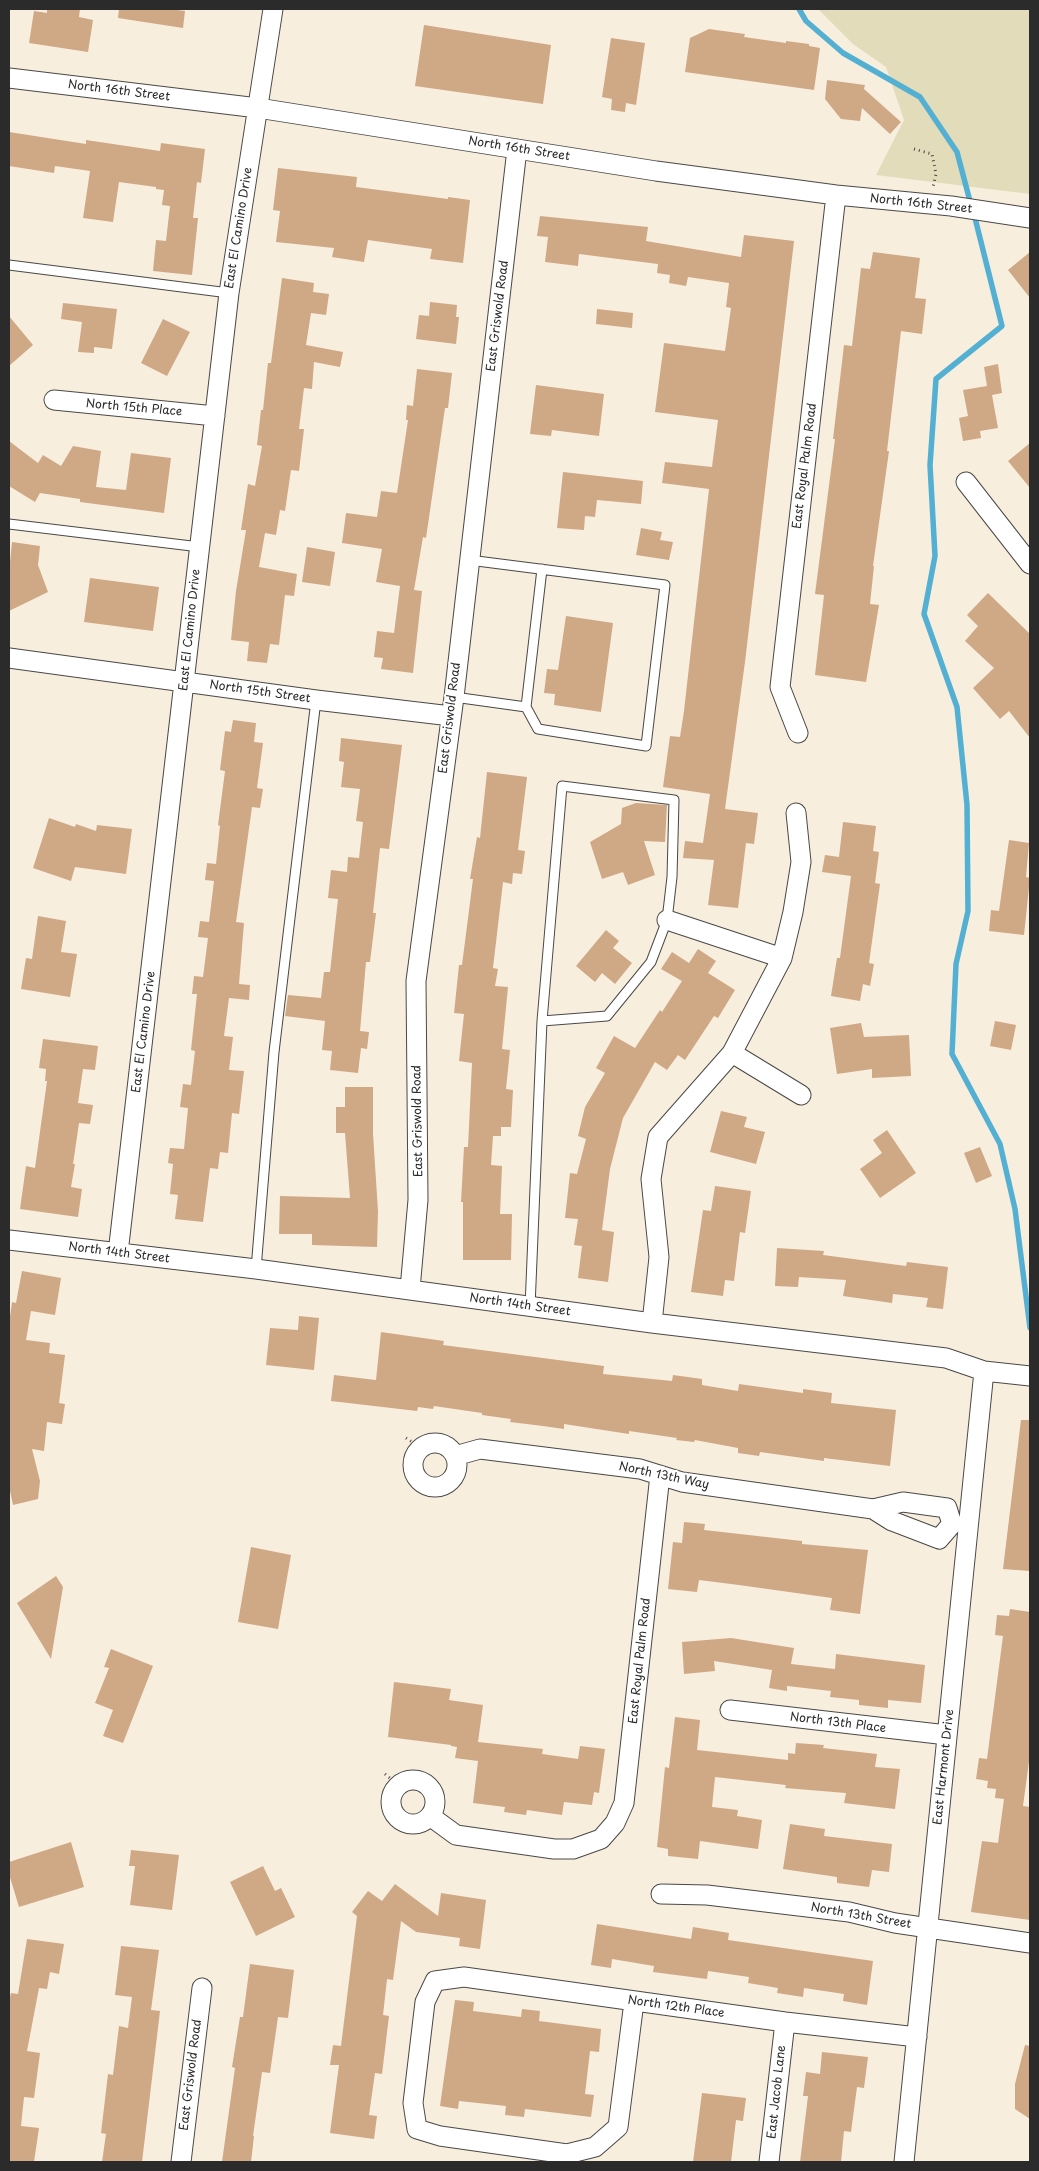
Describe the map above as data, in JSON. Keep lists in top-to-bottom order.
{
  "streets": {
    "street": [
      "North 16th Street",
      "East El Camino Drive",
      "East Griswold Road",
      "North 15th Place",
      "East Royal Palm Road",
      "North 15th Street",
      "North 14th Street",
      "North 13th Way",
      "North 13th Place",
      "East Harmont Drive",
      "North 13th Street",
      "North 12th Place",
      "East Jacob Lane"
    ]
  },
  "crossings": [
    ["North 16th Street", "East El Camino Drive"],
    ["North 16th Street", "East Griswold Road"],
    ["North 16th Street", "East Royal Palm Road"],
    ["East El Camino Drive", "North 15th Place"],
    ["East El Camino Drive", "North 15th Street"],
    ["East El Camino Drive", "North 14th Street"],
    ["East Griswold Road", "North 15th Street"],
    ["East Griswold Road", "North 14th Street"],
    ["East Royal Palm Road", "North 13th Way"],
    ["North 14th Street", "East Harmont Drive"],
    ["North 13th Way", "East Harmont Drive"],
    ["North 13th Place", "East Harmont Drive"],
    ["East Harmont Drive", "North 13th Street"],
    ["East Harmont Drive", "North 12th Place"],
    ["North 12th Place", "East Jacob Lane"]
  ]
}
